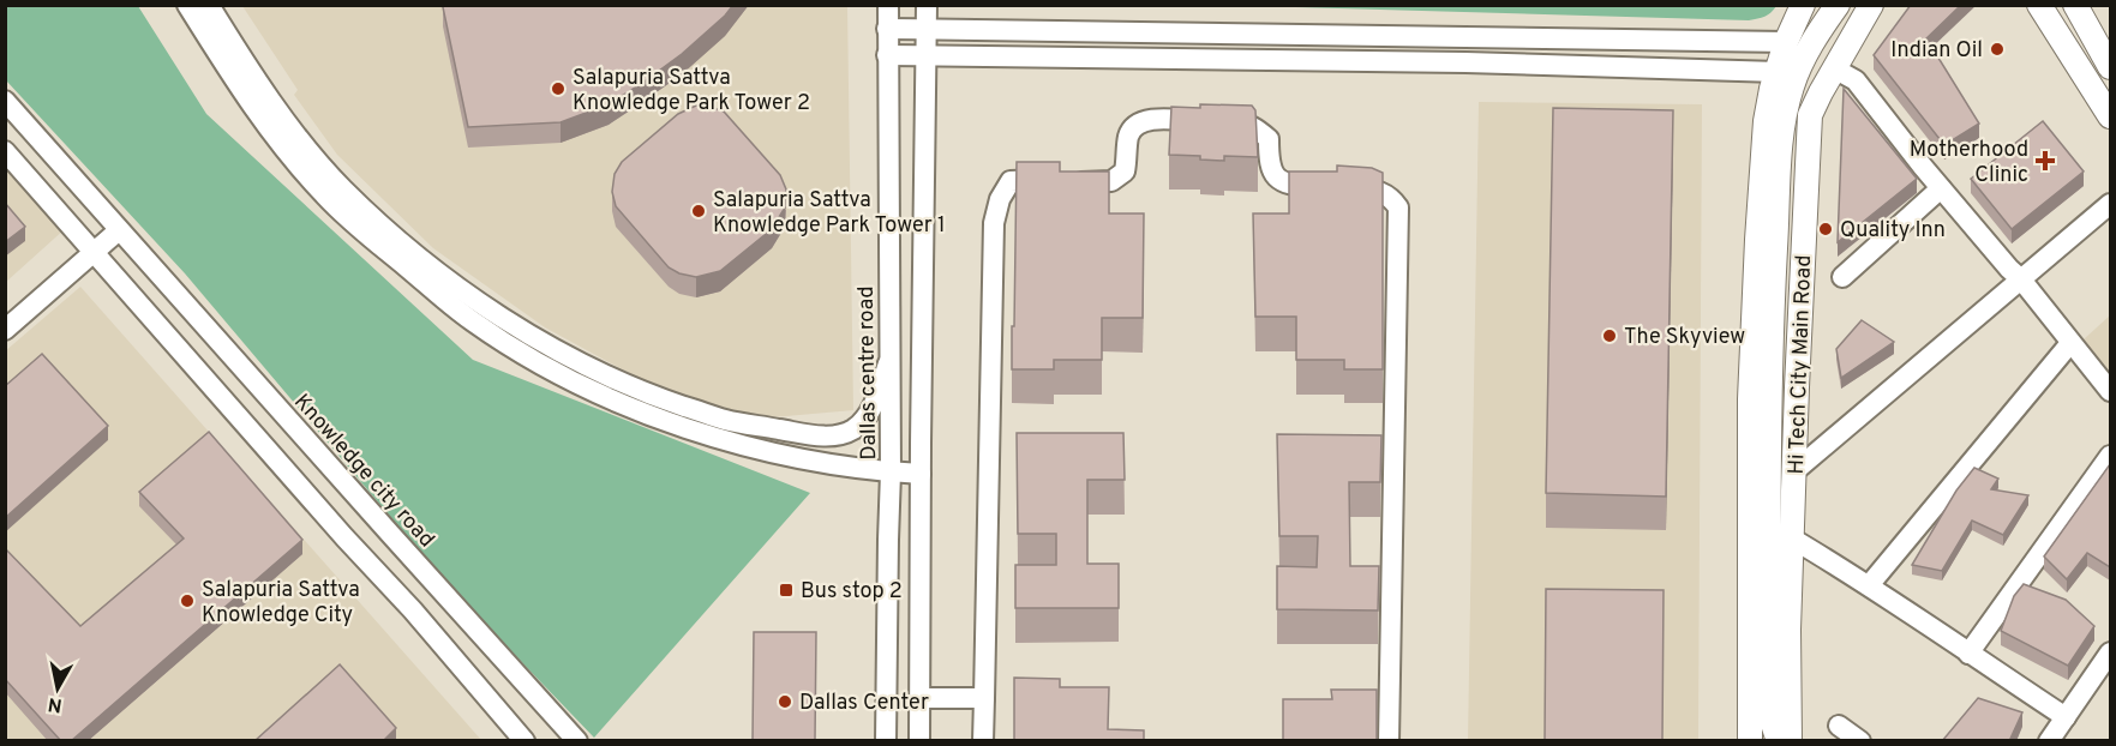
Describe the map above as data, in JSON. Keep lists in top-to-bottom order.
{
  "streets": {
    "main road": ["Hi Tech City Main Road"],
    "street": ["Dallas centre road", "Knowledge city road"]
  },
  "places": {
    "other": [
      "Indian Oil",
      "Salapuria Sattva Knowledge Park Tower 2",
      "Salapuria Sattva Knowledge Park Tower 1",
      "Quality Inn",
      "The Skyview",
      "Salapuria Sattva Knowledge City",
      "Dallas Center"
    ],
    "health": ["Motherhood Clinic"],
    "transit": ["Bus stop 2"]
  },
  "north": "bottom"
}
